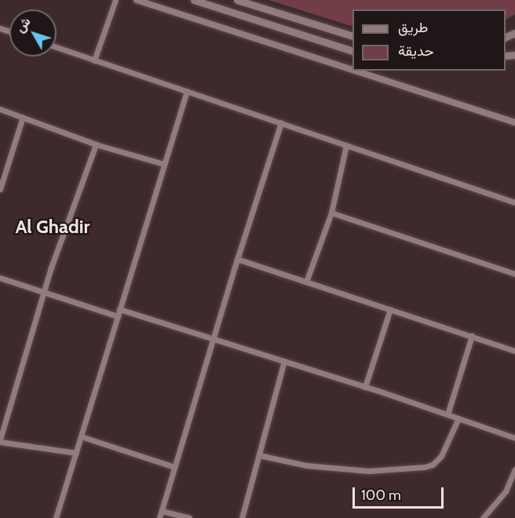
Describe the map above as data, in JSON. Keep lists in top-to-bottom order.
{
  "districts": ["Al Ghadir"],
  "legend": ["طريق", "حديقة"],
  "scale_bar": "100 m",
  "north": "top left"
}
